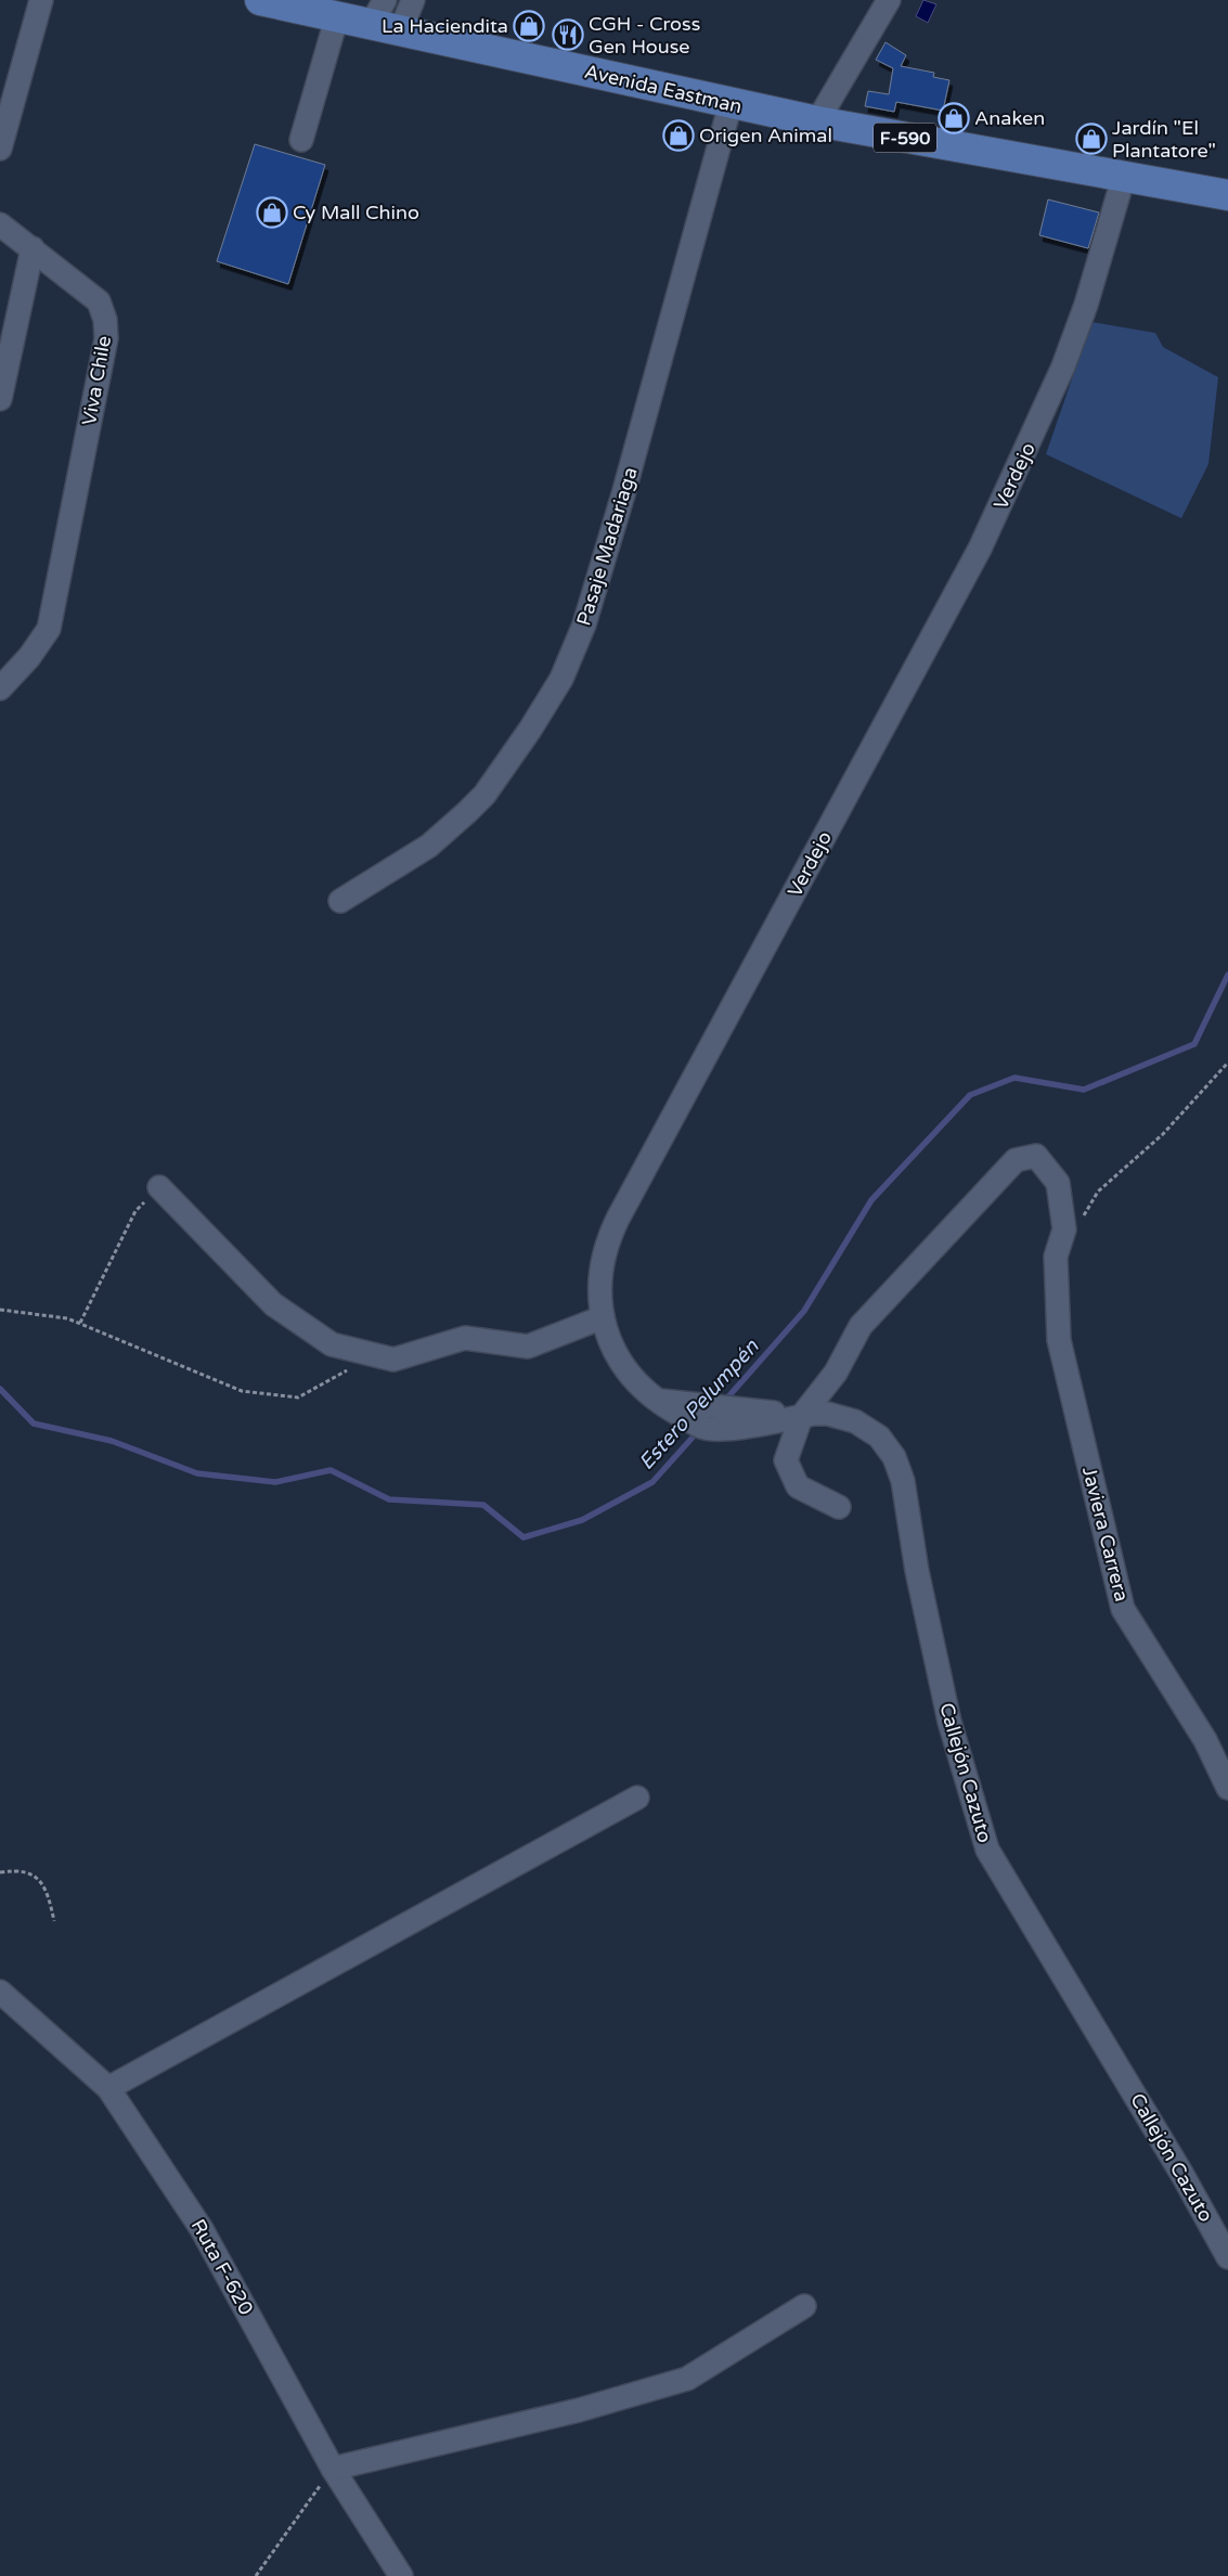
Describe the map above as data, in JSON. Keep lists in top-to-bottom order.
{
  "streets": {
    "main road": ["Avenida Eastman", "F-590"],
    "street": [
      "Viva Chile",
      "Verdejo",
      "Pasaje Madariaga",
      "Javiera Carrera",
      "Callejón Cazuto",
      "Ruta F-620"
    ]
  },
  "crossings": [
    ["Avenida Eastman", "Verdejo"],
    ["Avenida Eastman", "Pasaje Madariaga"],
    ["Verdejo", "Callejón Cazuto"],
    ["Javiera Carrera", "Callejón Cazuto"]
  ],
  "water": ["Estero Pelumpén"],
  "places": {
    "shop": [
      "La Haciendita",
      "Anaken",
      "Origen Animal",
      "Jardín \"El Plantatore\"",
      "Cy Mall Chino"
    ],
    "restaurant": ["CGH - Cross Gen House"]
  }
}
